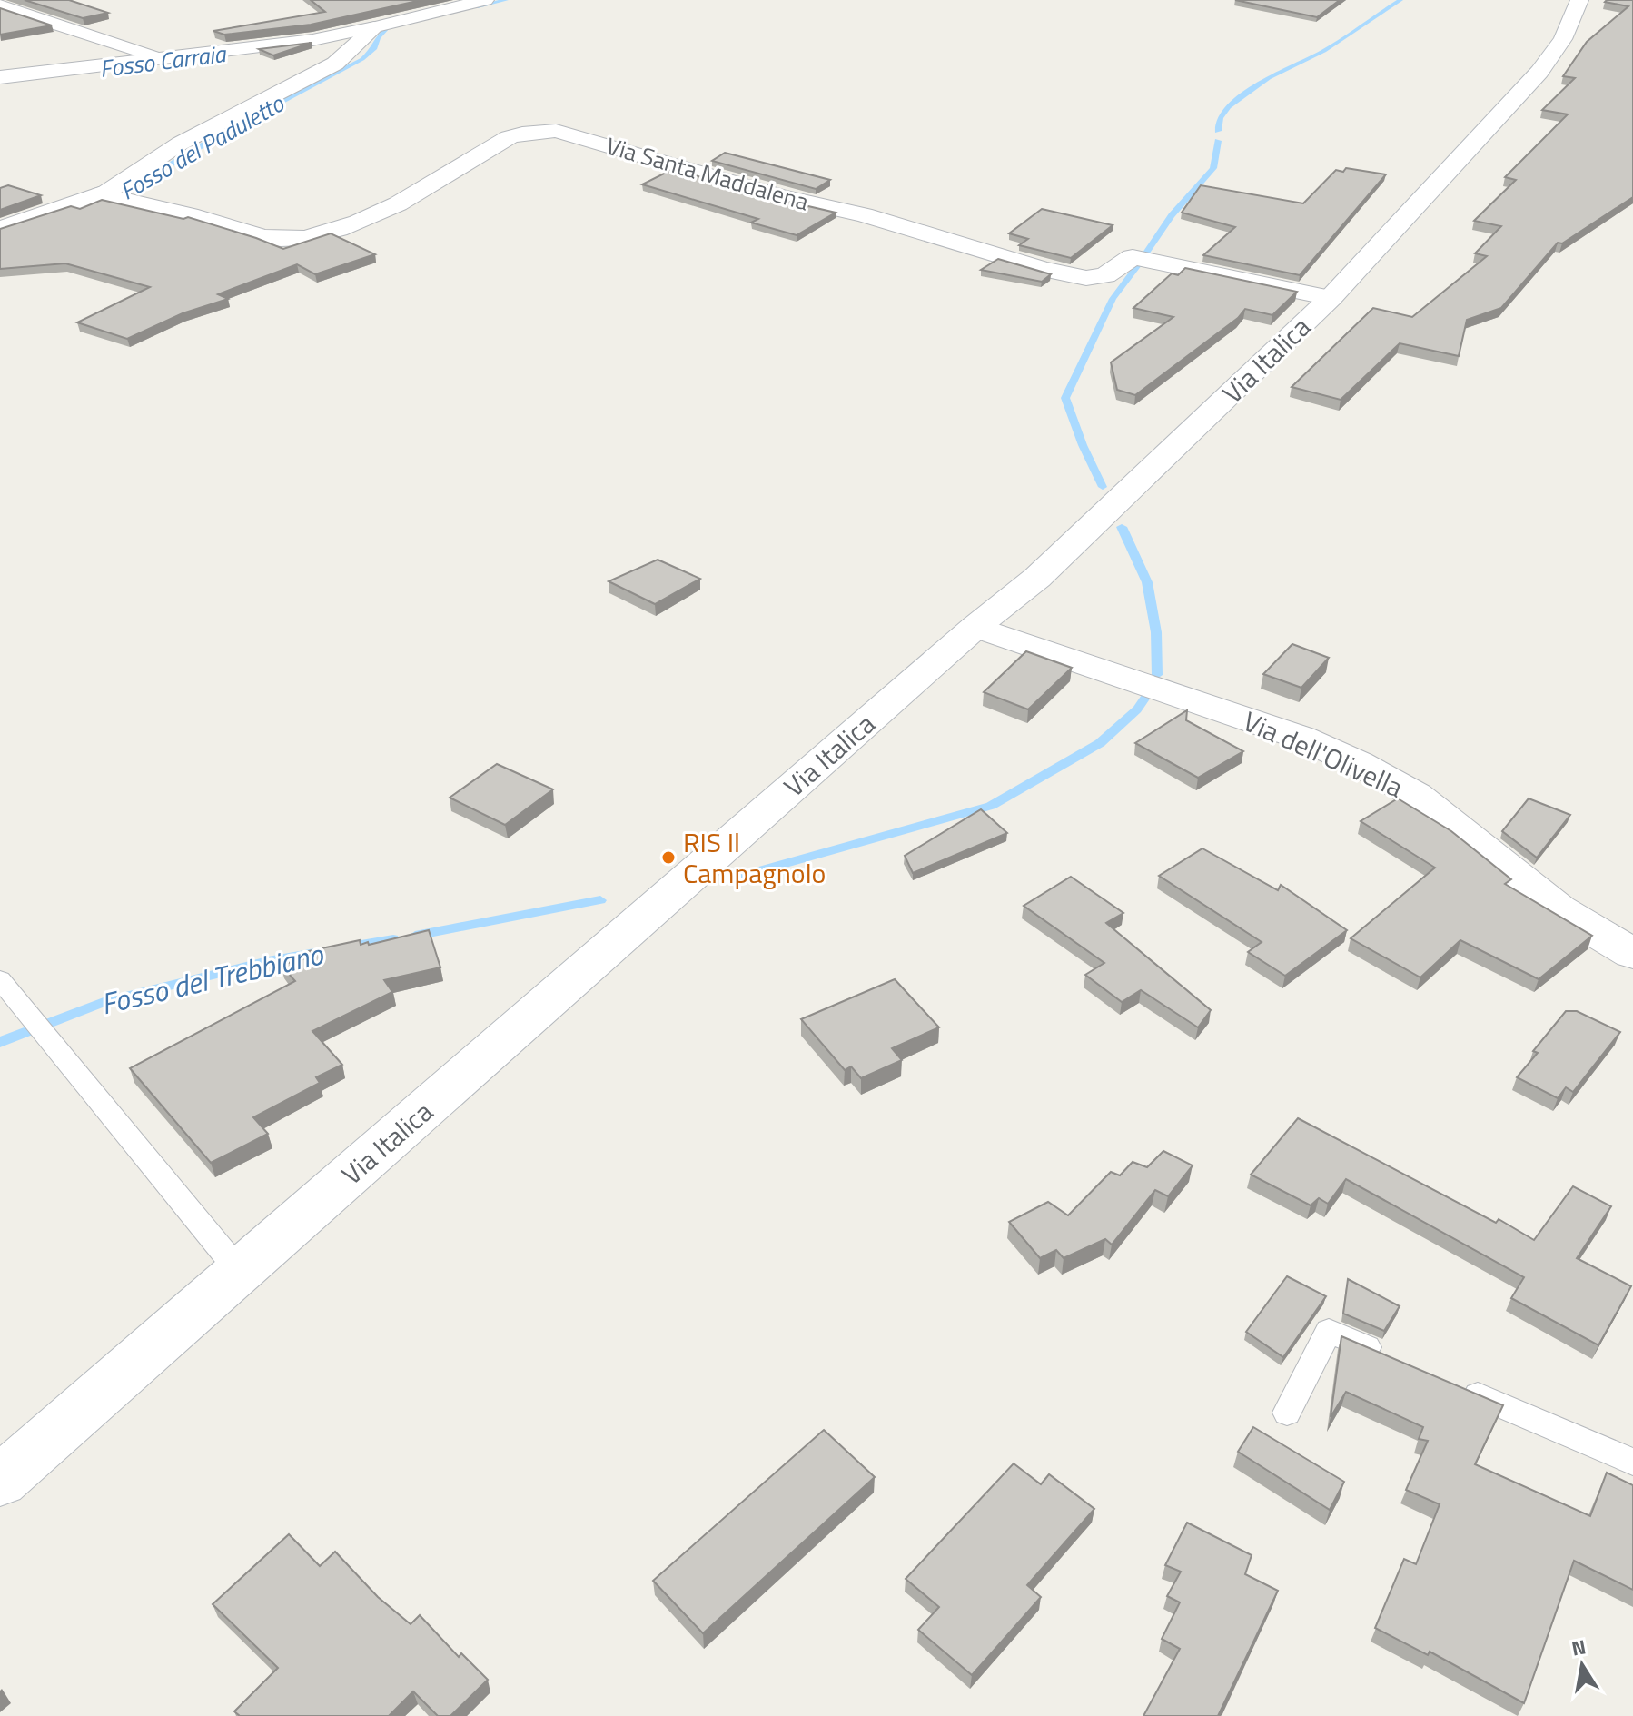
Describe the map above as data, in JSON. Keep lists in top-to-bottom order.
{
  "streets": {
    "street": ["Via Santa Maddalena", "Via Italica", "Via dell'Olivella"]
  },
  "crossings": [
    ["Via Santa Maddalena", "Via Italica"],
    ["Via Italica", "Via dell'Olivella"]
  ],
  "water": ["Fosso Carraia", "Fosso del Paduletto", "Fosso del Trebbiano"],
  "places": ["RIS Il Campagnolo"],
  "north": "top"
}
